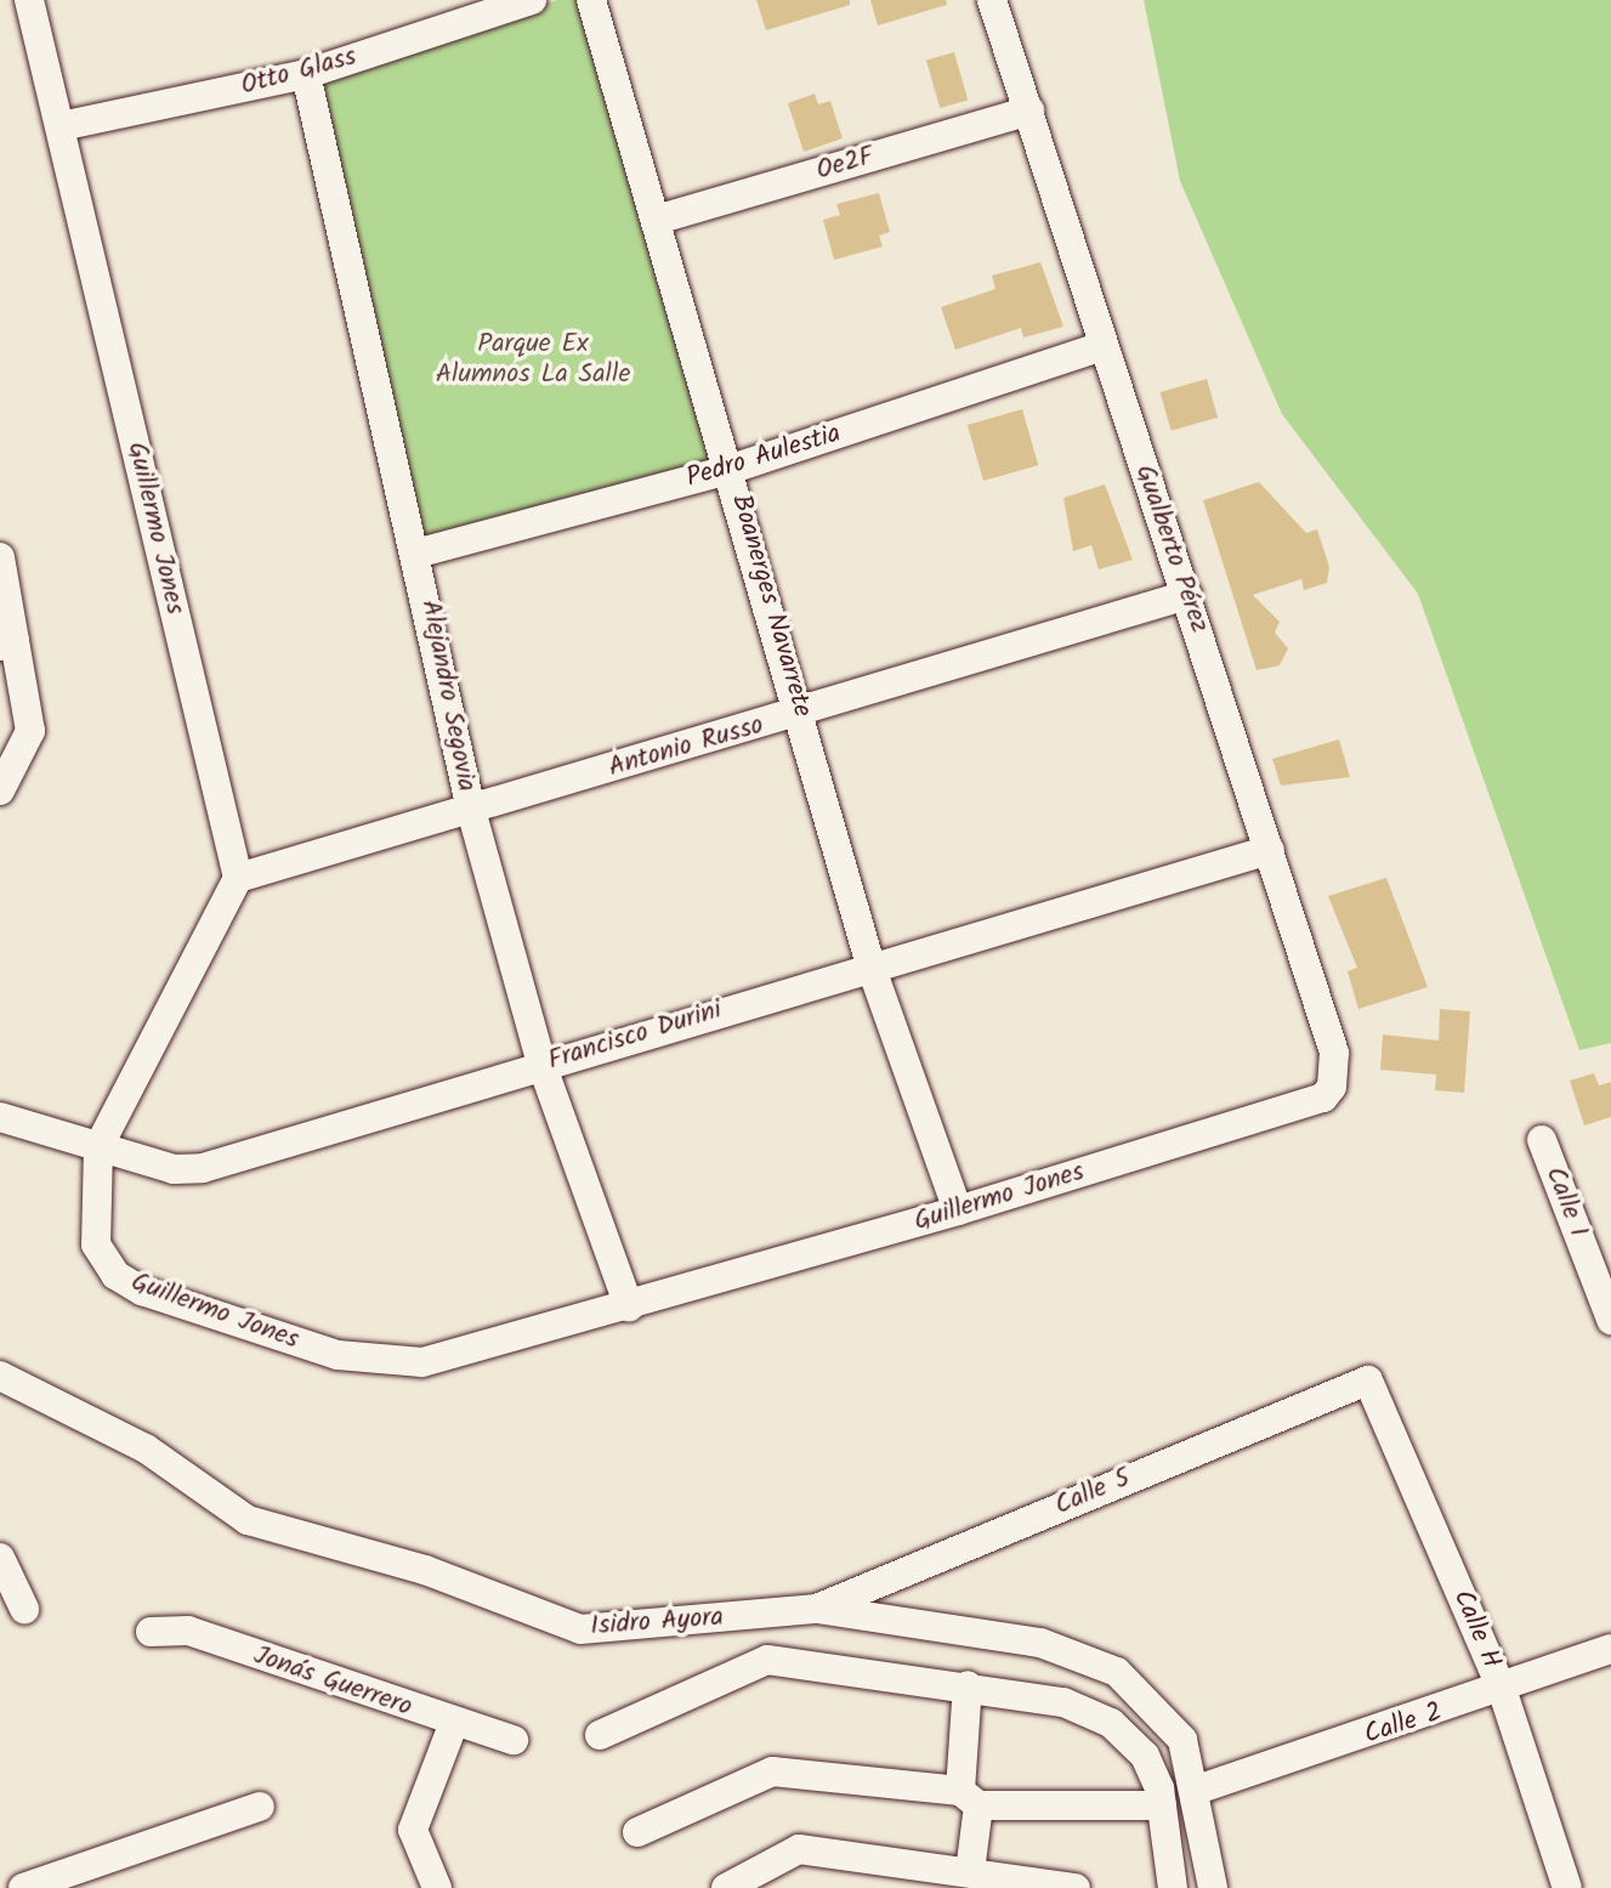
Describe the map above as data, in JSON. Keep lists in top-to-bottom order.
{
  "streets": {
    "street": [
      "Otto Glass",
      "Oe2F",
      "Pedro Aulestia",
      "Guillermo Jones",
      "Gualberto Pérez",
      "Boanerges Navarrete",
      "Alejandro Segovia",
      "Antonio Russo",
      "Francisco Durini",
      "Calle I",
      "Calle 5",
      "Isidro Ayora",
      "Calle H",
      "Jonás Guerrero",
      "Calle 2"
    ]
  },
  "crossings": [
    ["Otto Glass", "Guillermo Jones"],
    ["Otto Glass", "Alejandro Segovia"],
    ["Oe2F", "Gualberto Pérez"],
    ["Oe2F", "Boanerges Navarrete"],
    ["Pedro Aulestia", "Gualberto Pérez"],
    ["Pedro Aulestia", "Boanerges Navarrete"],
    ["Pedro Aulestia", "Alejandro Segovia"],
    ["Guillermo Jones", "Gualberto Pérez"],
    ["Guillermo Jones", "Boanerges Navarrete"],
    ["Guillermo Jones", "Alejandro Segovia"],
    ["Guillermo Jones", "Antonio Russo"],
    ["Guillermo Jones", "Francisco Durini"],
    ["Gualberto Pérez", "Antonio Russo"],
    ["Gualberto Pérez", "Francisco Durini"],
    ["Boanerges Navarrete", "Antonio Russo"],
    ["Boanerges Navarrete", "Francisco Durini"],
    ["Alejandro Segovia", "Antonio Russo"],
    ["Alejandro Segovia", "Francisco Durini"],
    ["Calle 5", "Isidro Ayora"],
    ["Calle 5", "Calle H"],
    ["Isidro Ayora", "Calle 2"],
    ["Calle H", "Calle 2"]
  ],
  "parks": ["Parque Ex Alumnos La Salle"]
}
